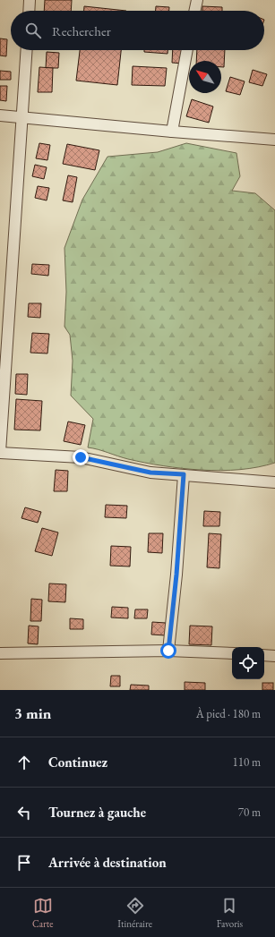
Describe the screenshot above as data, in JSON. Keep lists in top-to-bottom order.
{
  "north": "top left",
  "page": {
    "search": "Rechercher",
    "heading": ["3 min", "À pied · 180 m"],
    "list": [
      ["Continuez", "110 m"],
      ["Tournez à gauche", "70 m"],
      "Arrivée à destination"
    ],
    "nav": ["Carte", "Itinéraire", "Favoris"]
  }
}
